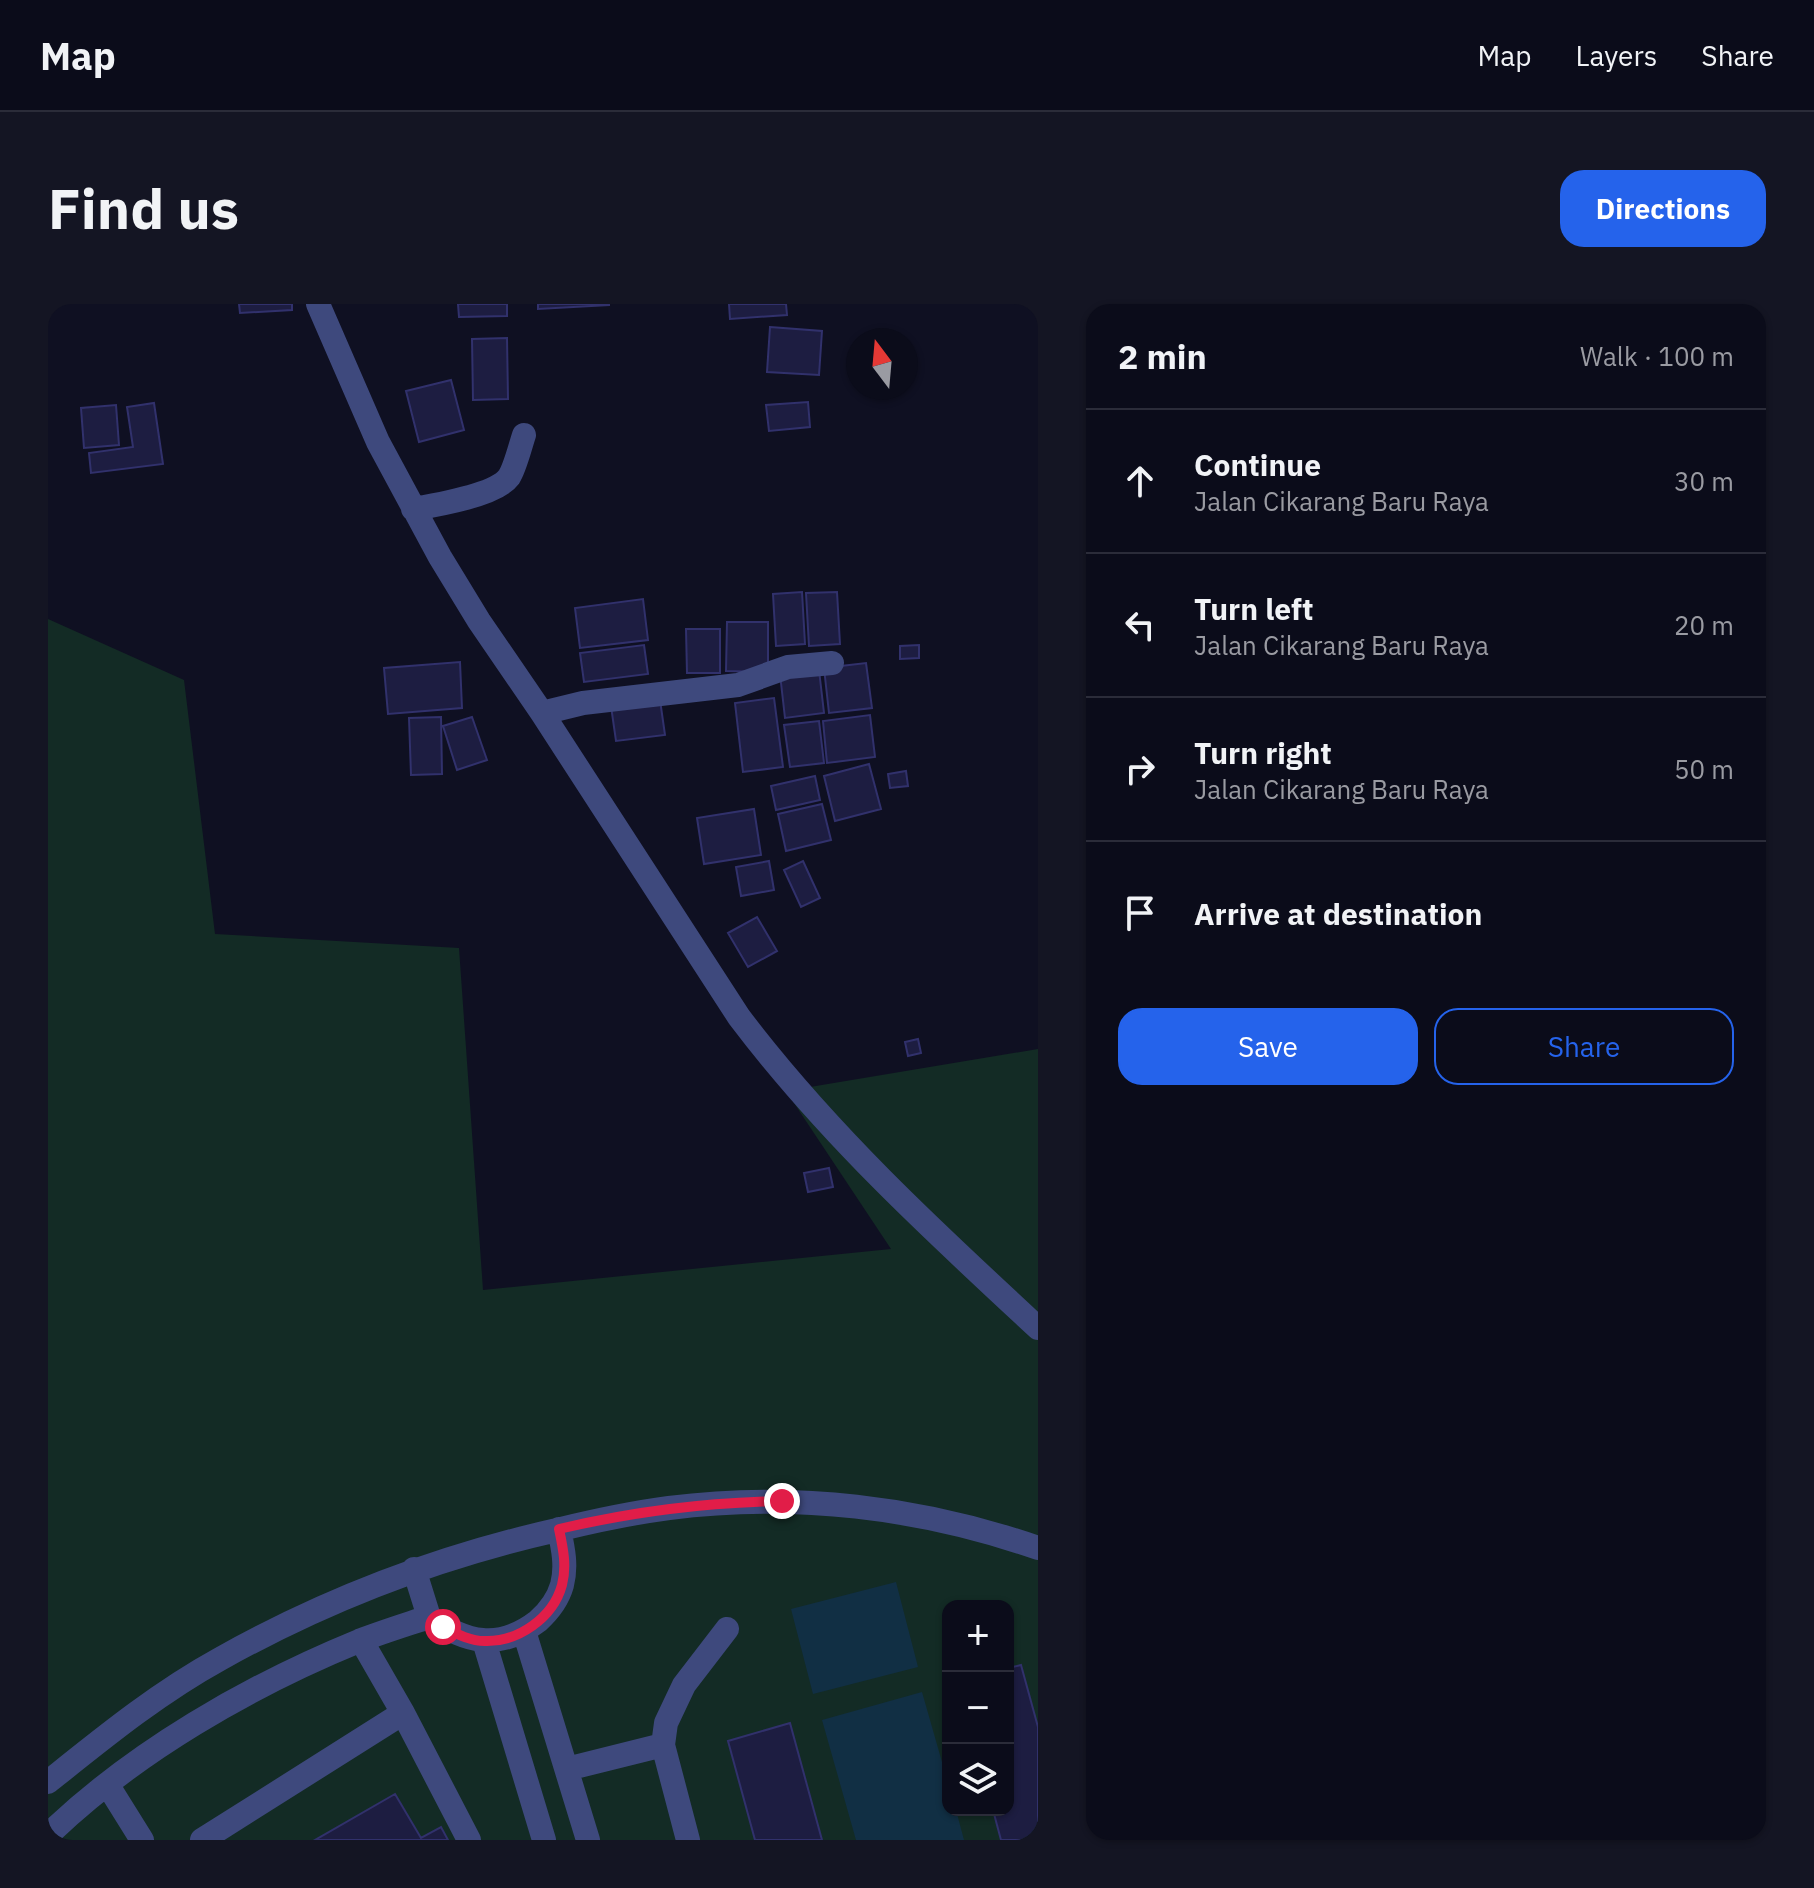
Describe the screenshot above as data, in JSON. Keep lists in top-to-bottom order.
{
  "north": "top",
  "page": {
    "header": "Map",
    "nav": ["Map", "Layers", "Share"],
    "buttons": [
      "Directions",
      ["Save", "Share"]
    ],
    "title": "Find us",
    "heading": ["2 min", "Walk · 100 m"],
    "list": [
      ["Continue", "Jalan Cikarang Baru Raya", "30 m"],
      ["Turn left", "Jalan Cikarang Baru Raya", "20 m"],
      ["Turn right", "Jalan Cikarang Baru Raya", "50 m"],
      "Arrive at destination"
    ],
    "map_buttons": ["+", "−"]
  }
}
